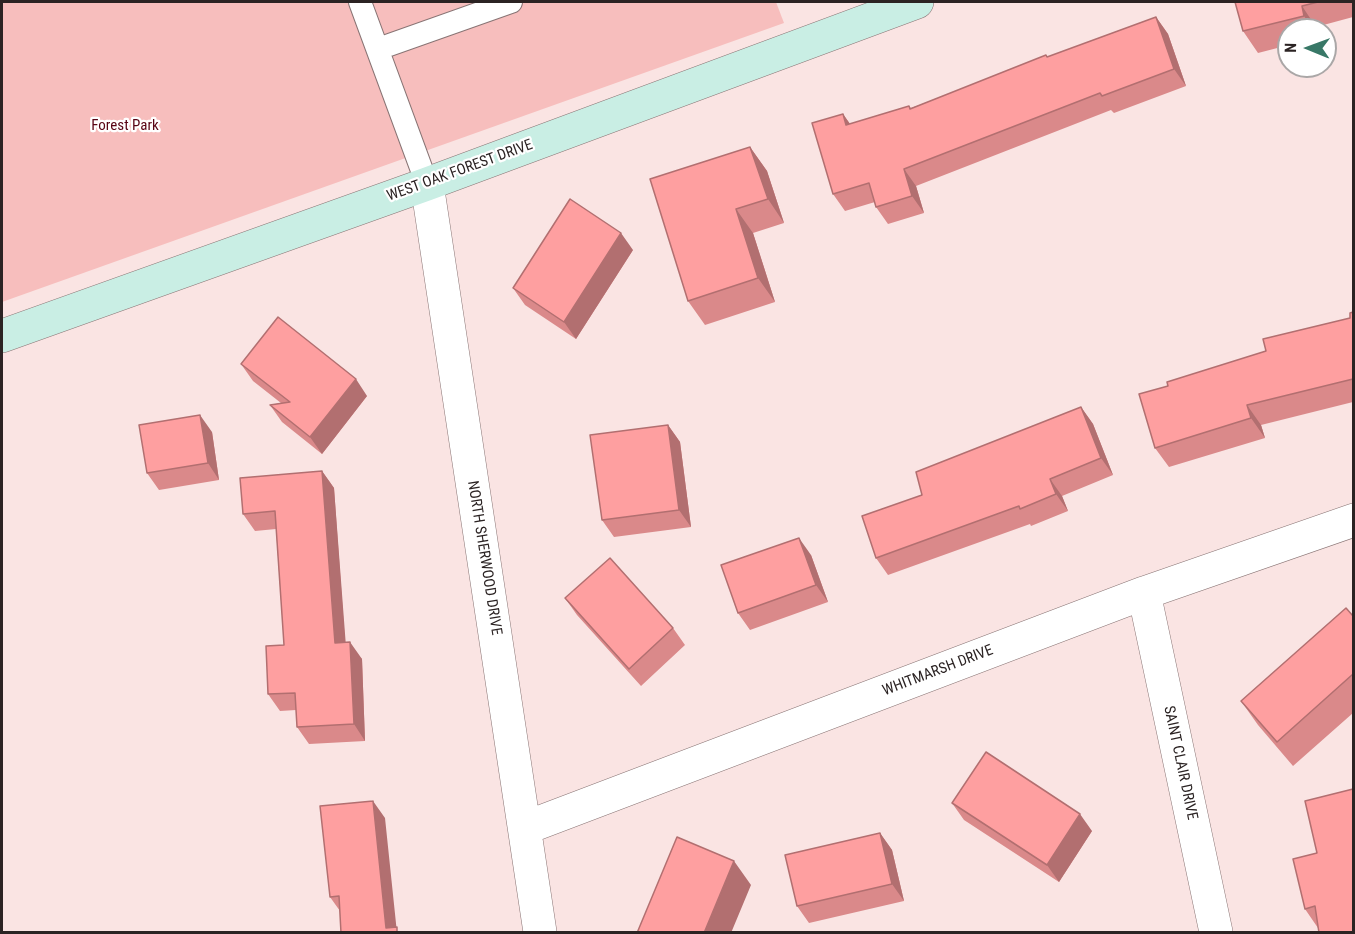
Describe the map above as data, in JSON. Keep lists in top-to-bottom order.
{
  "streets": {
    "main road": ["WEST OAK FOREST DRIVE"],
    "street": ["NORTH SHERWOOD DRIVE", "WHITMARSH DRIVE", "SAINT CLAIR DRIVE"]
  },
  "crossings": [
    ["WEST OAK FOREST DRIVE", "NORTH SHERWOOD DRIVE"],
    ["NORTH SHERWOOD DRIVE", "WHITMARSH DRIVE"],
    ["WHITMARSH DRIVE", "SAINT CLAIR DRIVE"]
  ],
  "parks": ["Forest Park"],
  "north": "left"
}
